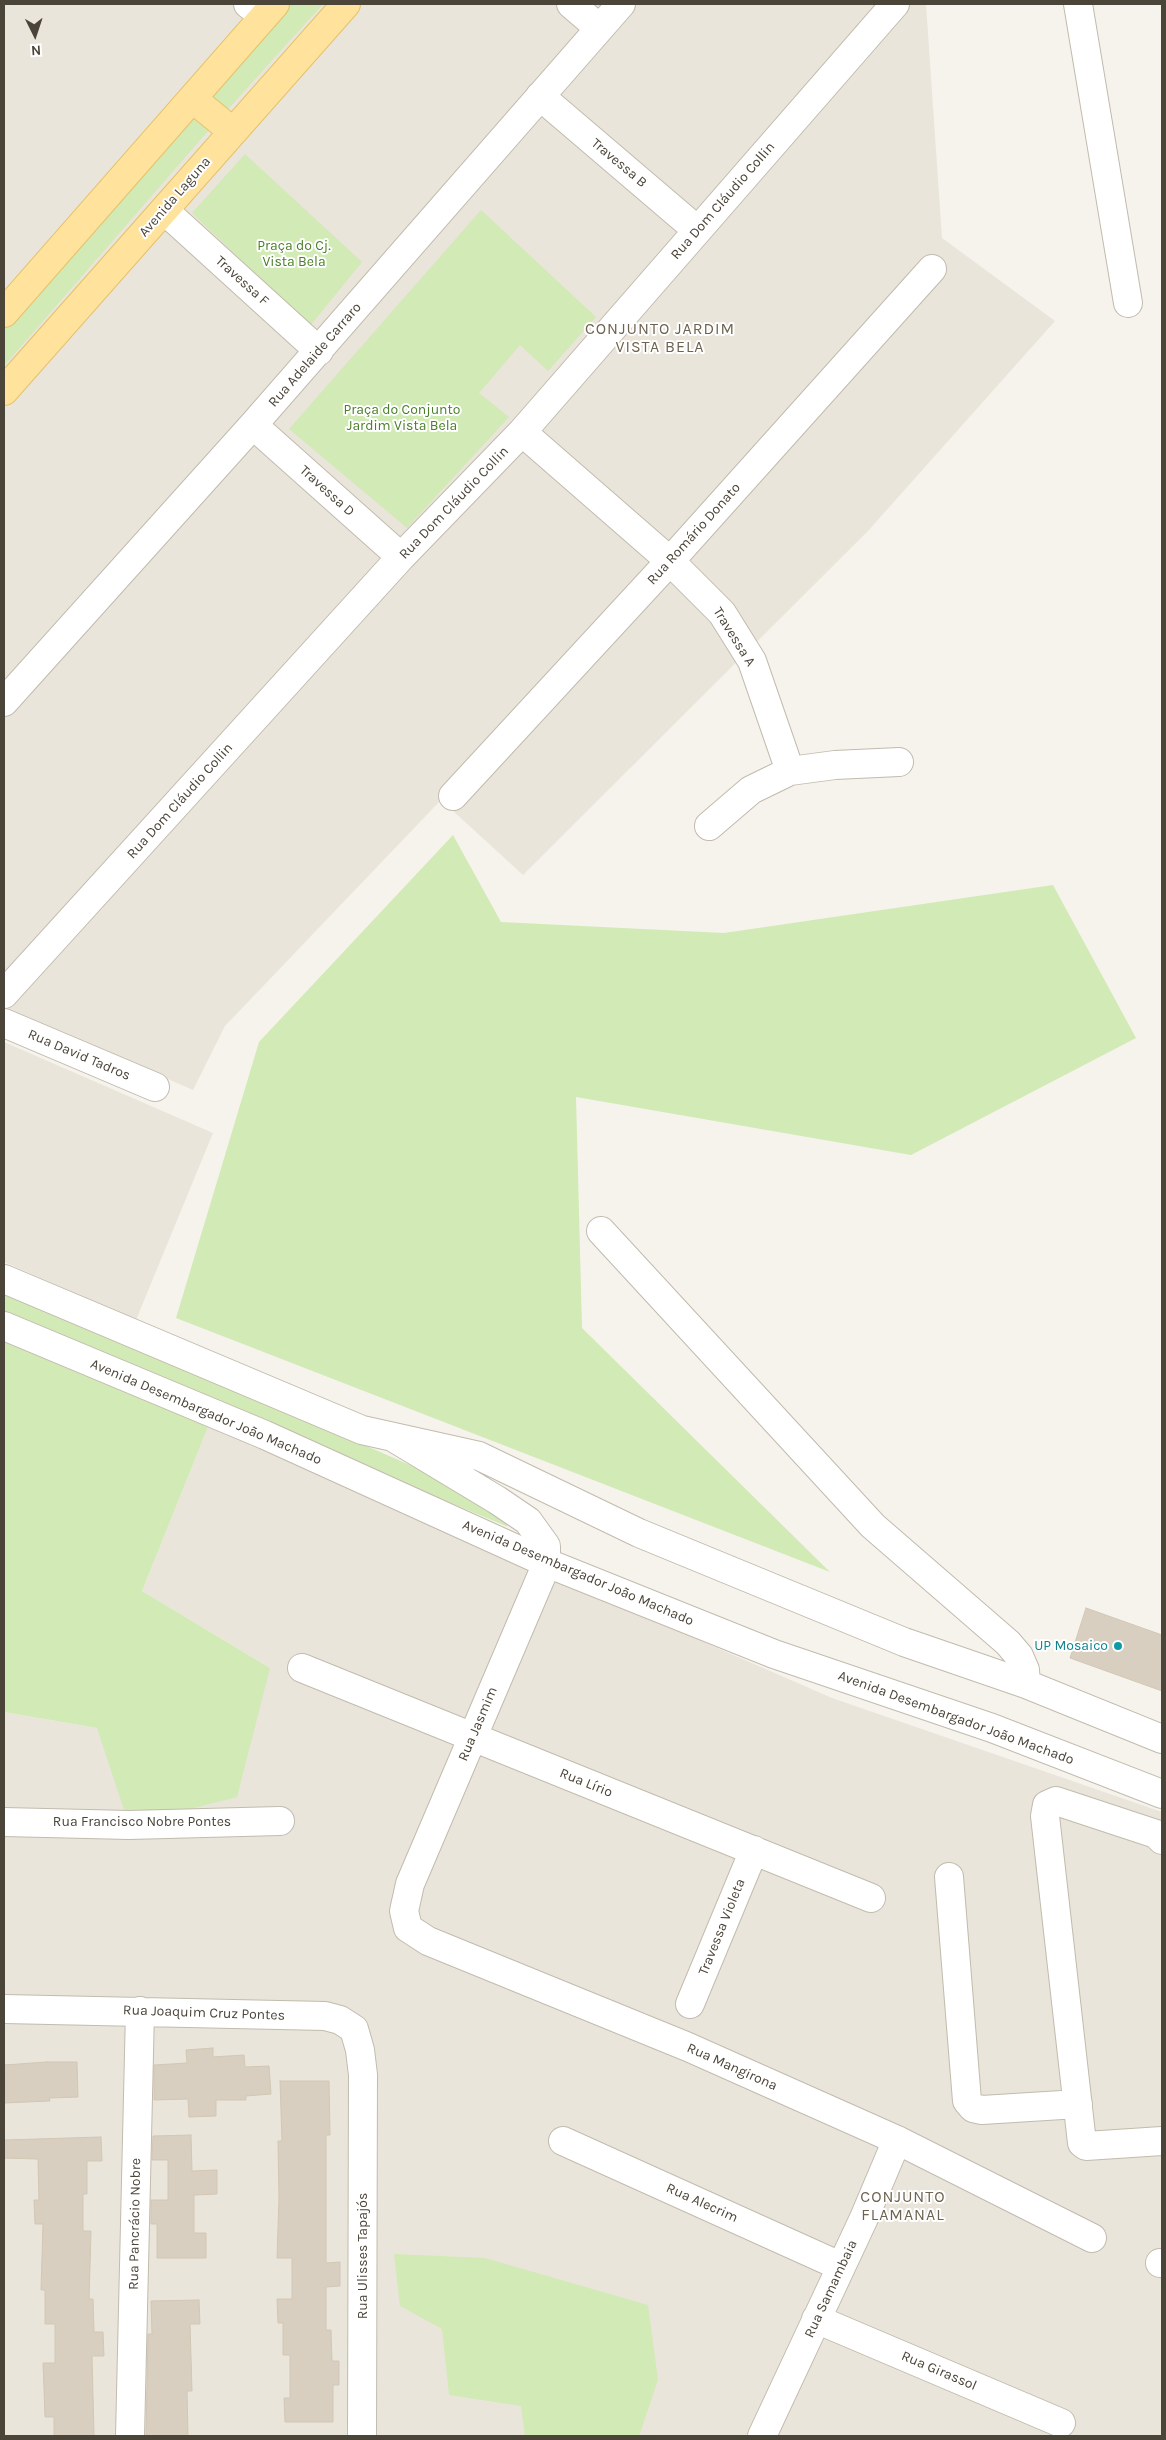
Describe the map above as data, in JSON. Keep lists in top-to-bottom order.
{
  "streets": {
    "main road": ["Avenida Laguna"],
    "street": [
      "Travessa B",
      "Rua Dom Cláudio Collin",
      "Travessa F",
      "Rua Adelaide Carraro",
      "Travessa D",
      "Rua Romário Donato",
      "Travessa A",
      "Rua David Tadros",
      "Avenida Desembargador João Machado",
      "Rua Jasmim",
      "Rua Lírio",
      "Rua Francisco Nobre Pontes",
      "Travessa Violeta",
      "Rua Joaquim Cruz Pontes",
      "Rua Mangirona",
      "Rua Alecrim",
      "Rua Pancrácio Nobre",
      "Rua Ulisses Tapajós",
      "Rua Samambaia",
      "Rua Girassol"
    ]
  },
  "crossings": [
    ["Travessa B", "Rua Dom Cláudio Collin"],
    ["Travessa B", "Rua Adelaide Carraro"],
    ["Avenida Laguna", "Travessa F"],
    ["Rua Dom Cláudio Collin", "Travessa D"],
    ["Rua Dom Cláudio Collin", "Travessa A"],
    ["Travessa F", "Rua Adelaide Carraro"],
    ["Rua Adelaide Carraro", "Travessa D"],
    ["Rua Romário Donato", "Travessa A"],
    ["Avenida Desembargador João Machado", "Rua Jasmim"],
    ["Rua Jasmim", "Rua Lírio"],
    ["Rua Jasmim", "Rua Mangirona"],
    ["Rua Lírio", "Travessa Violeta"],
    ["Rua Joaquim Cruz Pontes", "Rua Pancrácio Nobre"],
    ["Rua Joaquim Cruz Pontes", "Rua Ulisses Tapajós"],
    ["Rua Mangirona", "Rua Samambaia"],
    ["Rua Alecrim", "Rua Samambaia"],
    ["Rua Samambaia", "Rua Girassol"]
  ],
  "districts": ["CONJUNTO JARDIM VISTA BELA", "CONJUNTO FLAMANAL"],
  "parks": ["Praça do Cj. Vista Bela", "Praça do Conjunto Jardim Vista Bela"],
  "places": ["UP Mosaico"],
  "north": "bottom"
}
